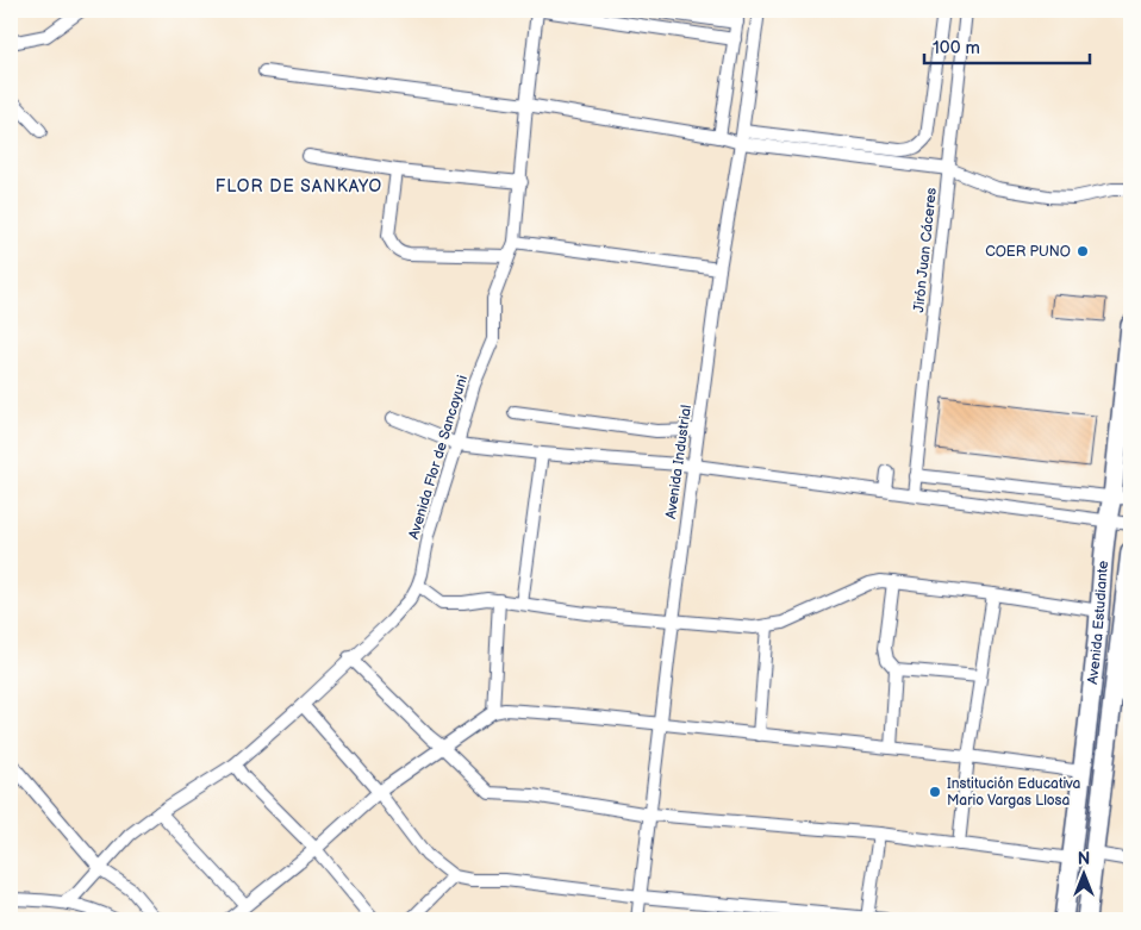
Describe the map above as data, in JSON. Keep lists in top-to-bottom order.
{
  "streets": {
    "street": [
      "Jirón Juan Cáceres",
      "Avenida Flor de Sancayuni",
      "Avenida Industrial",
      "Avenida Estudiante"
    ]
  },
  "districts": ["FLOR DE SANKAYO"],
  "places": ["COER PUNO", "Institución Educativa Mario Vargas Llosa"],
  "scale_bar": "100 m",
  "north": "top"
}
